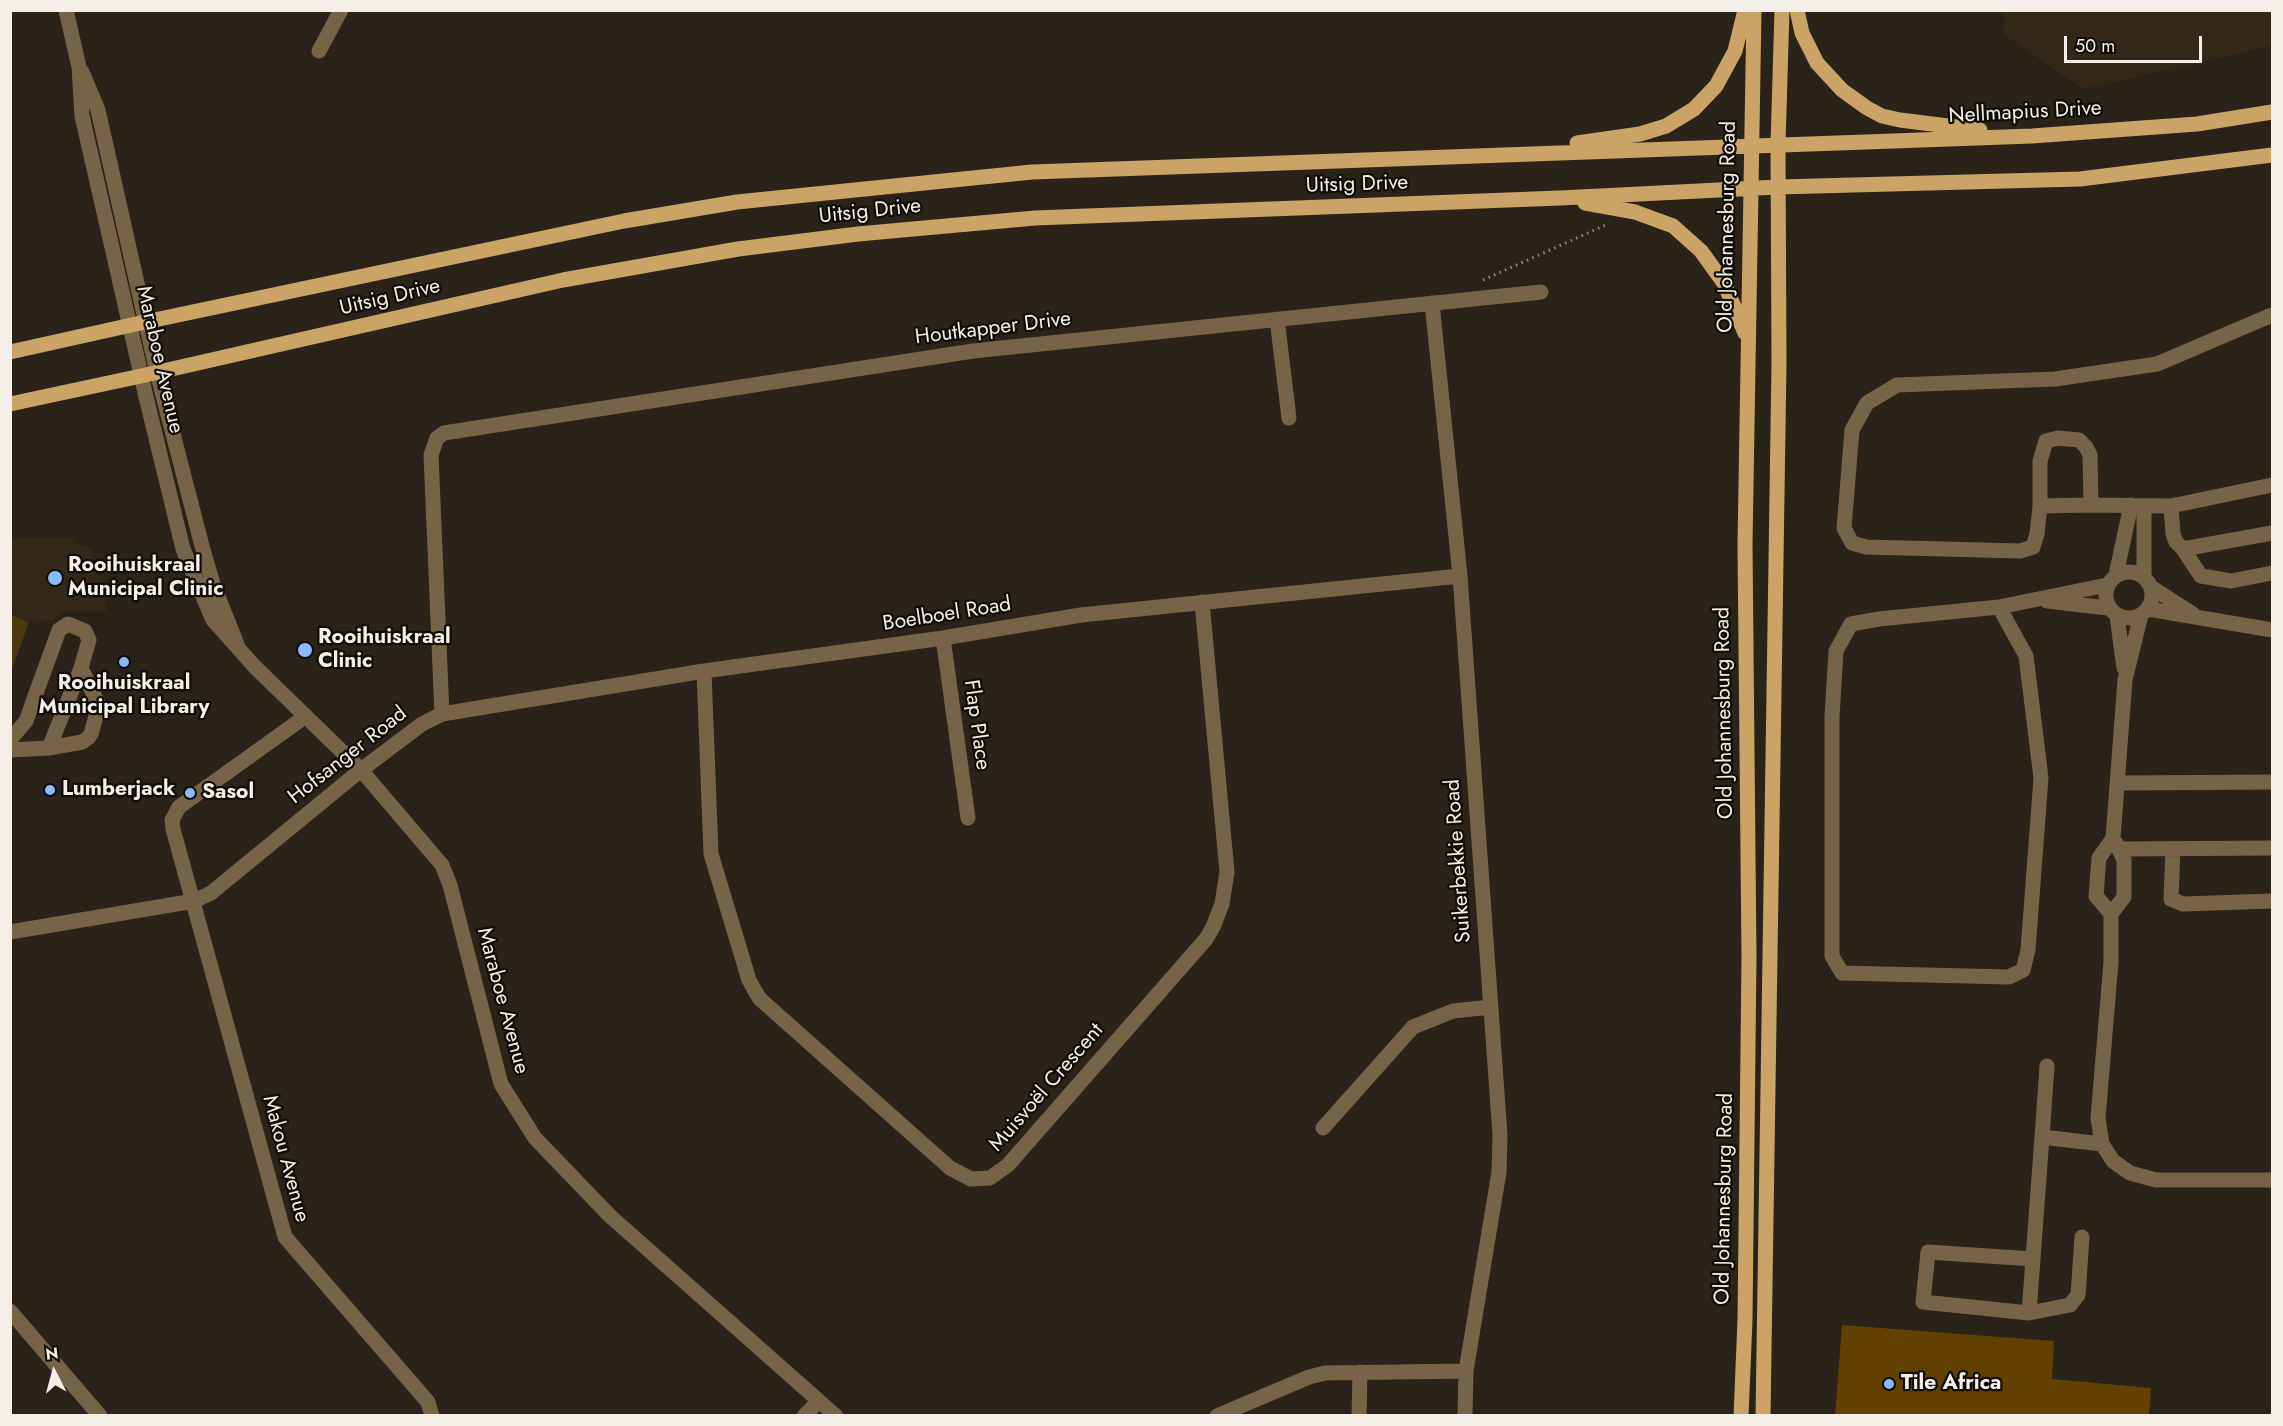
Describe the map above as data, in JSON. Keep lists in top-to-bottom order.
{
  "streets": {
    "main road": ["Nellmapius Drive", "Uitsig Drive", "Old Johannesburg Road"],
    "street": [
      "Houtkapper Drive",
      "Maraboe Avenue",
      "Boelboel Road",
      "Flap Place",
      "Hofsanger Road",
      "Suikerbekkie Road",
      "Muisvoël Crescent",
      "Makou Avenue"
    ]
  },
  "crossings": [
    ["Nellmapius Drive", "Uitsig Drive"],
    ["Nellmapius Drive", "Old Johannesburg Road"],
    ["Uitsig Drive", "Old Johannesburg Road"],
    ["Uitsig Drive", "Maraboe Avenue"],
    ["Houtkapper Drive", "Hofsanger Road"],
    ["Houtkapper Drive", "Suikerbekkie Road"],
    ["Maraboe Avenue", "Hofsanger Road"],
    ["Maraboe Avenue", "Makou Avenue"],
    ["Boelboel Road", "Flap Place"],
    ["Boelboel Road", "Hofsanger Road"],
    ["Boelboel Road", "Suikerbekkie Road"],
    ["Boelboel Road", "Muisvoël Crescent"],
    ["Hofsanger Road", "Makou Avenue"]
  ],
  "places": [
    "Rooihuiskraal Municipal Clinic",
    "Rooihuiskraal Clinic",
    "Rooihuiskraal Municipal Library",
    "Lumberjack",
    "Sasol",
    "Tile Africa"
  ],
  "scale_bar": "50 m",
  "north": "top"
}
